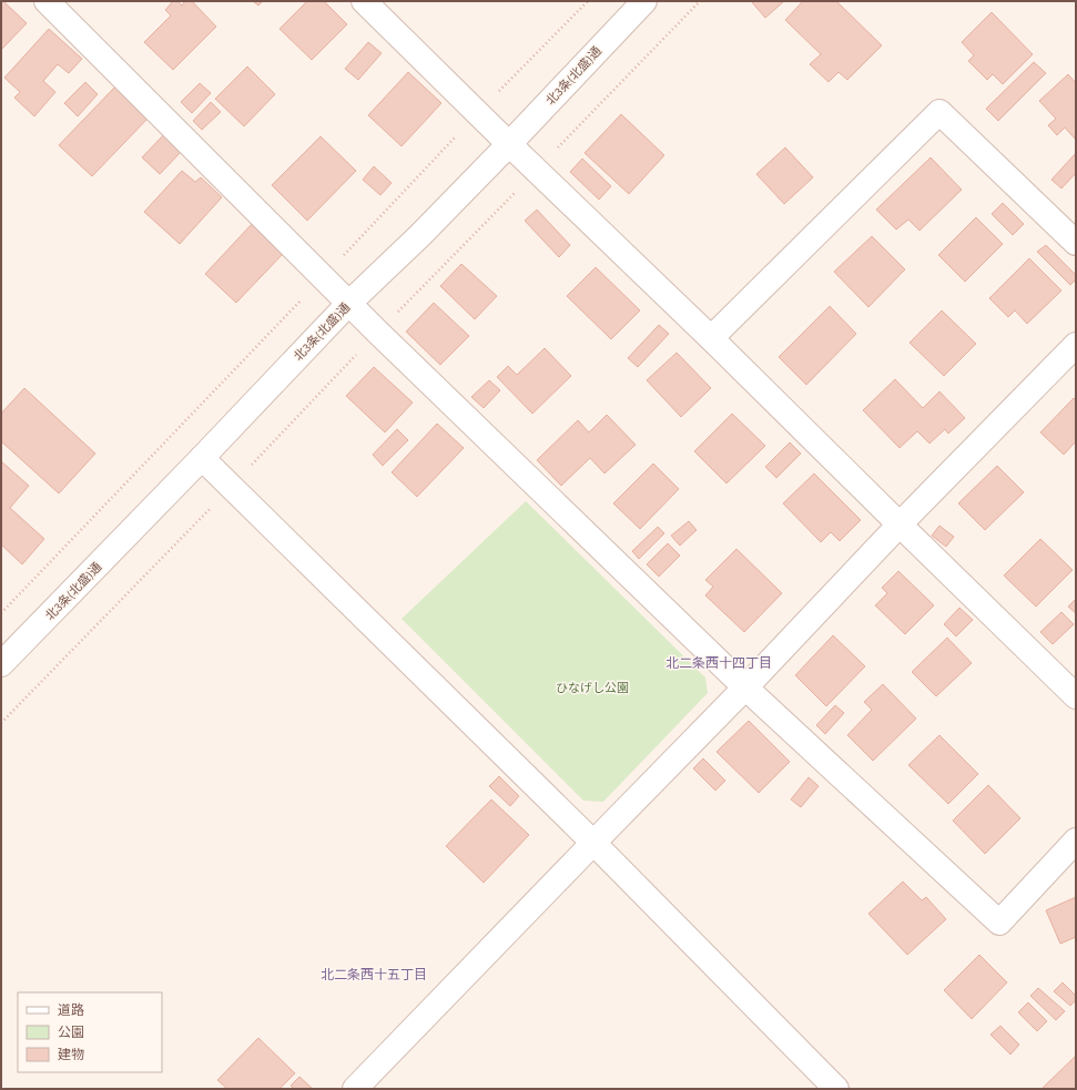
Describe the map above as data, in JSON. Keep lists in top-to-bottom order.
{
  "streets": {
    "street": ["北3条(北盛)通"]
  },
  "districts": ["北二条西十四丁目", "北二条西十五丁目"],
  "parks": ["ひなげし公園"],
  "legend": ["道路", "公園", "建物"]
}
